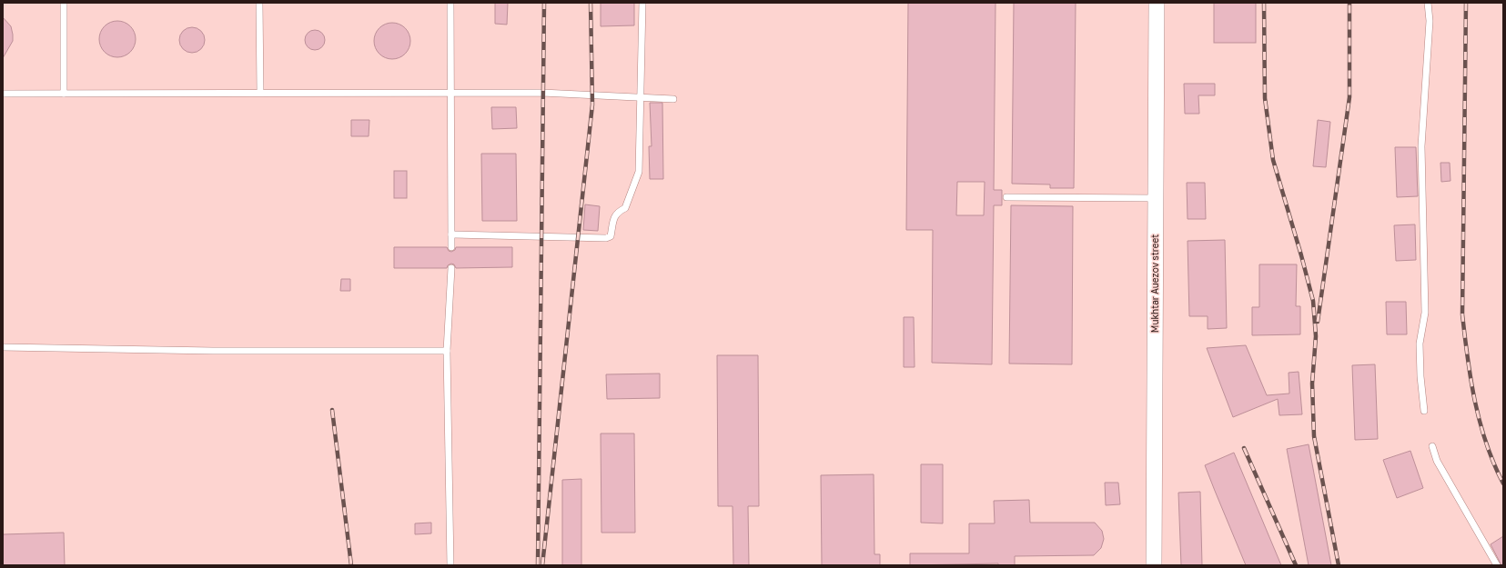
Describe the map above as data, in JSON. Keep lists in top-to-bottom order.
{
  "streets": {
    "street": ["Mukhtar Auezov street"]
  }
}
